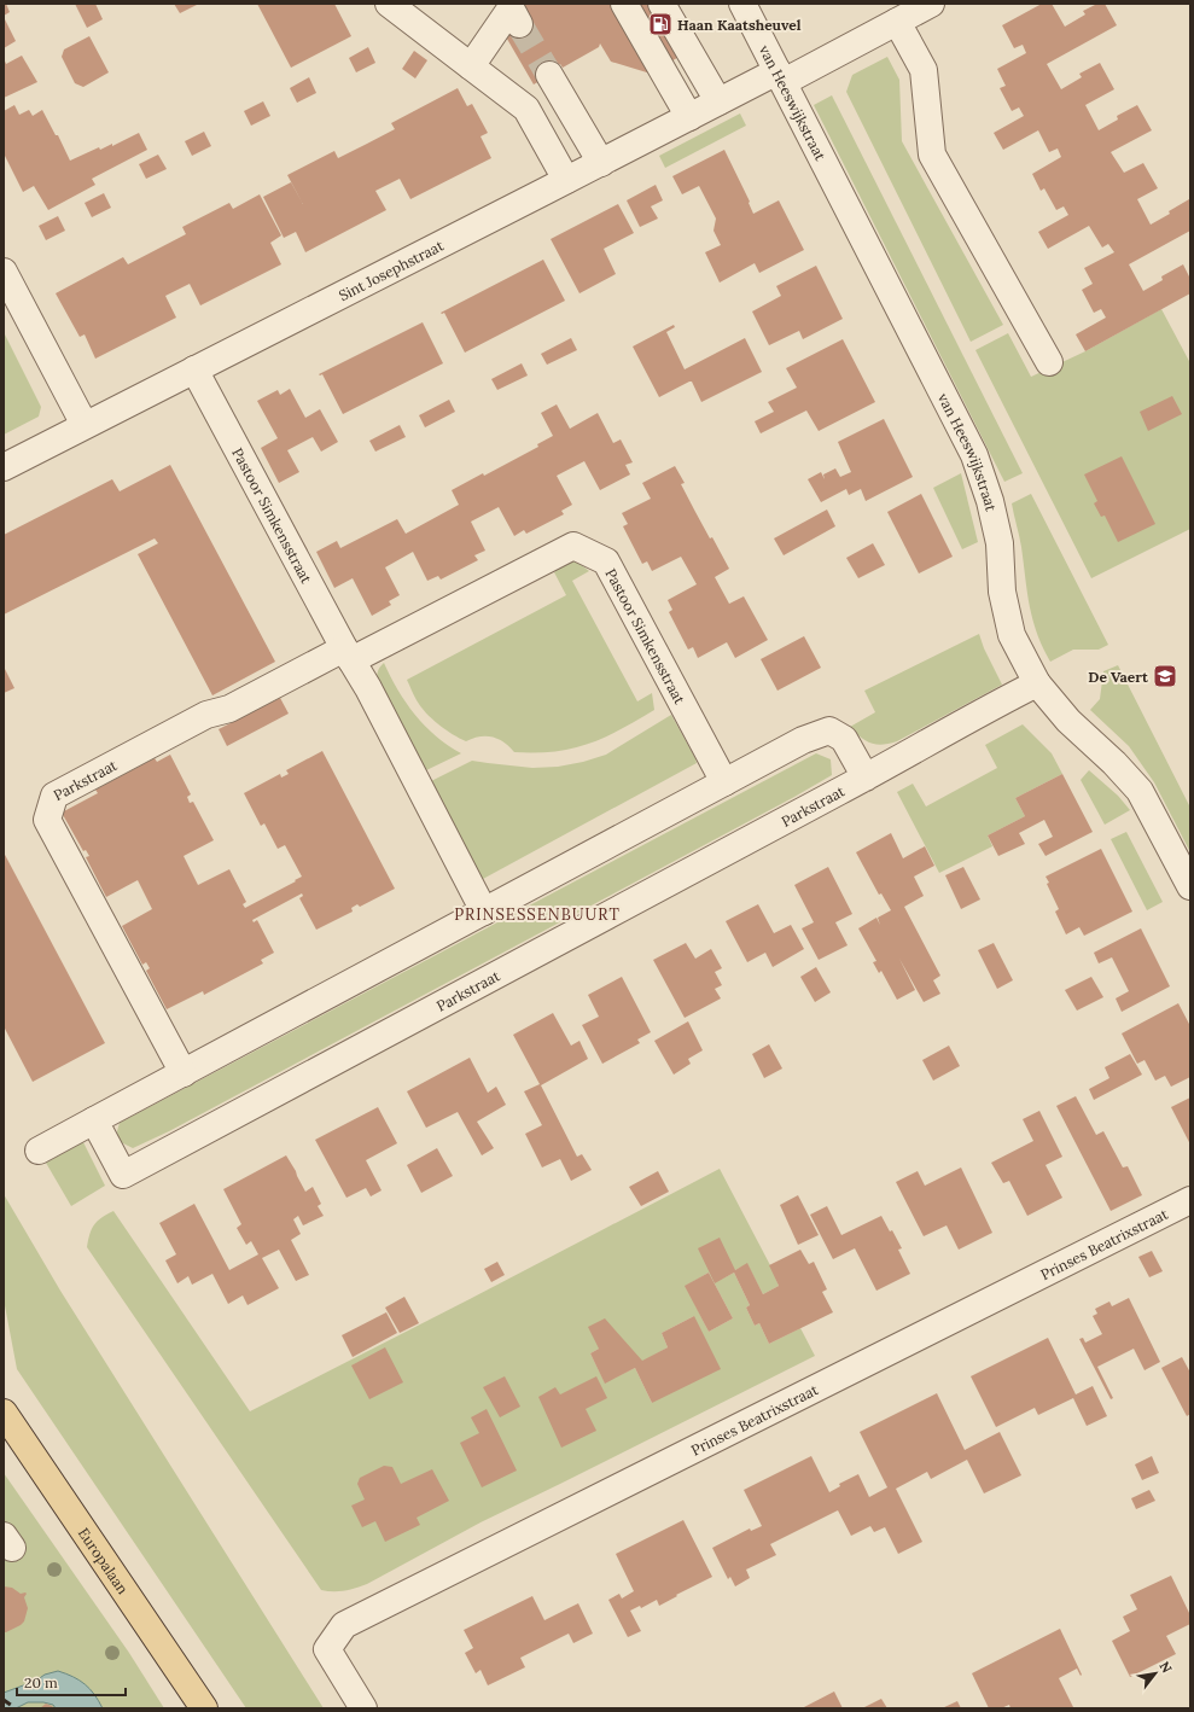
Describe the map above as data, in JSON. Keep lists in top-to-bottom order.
{
  "streets": {
    "main road": ["Europalaan"],
    "street": [
      "van Heeswijkstraat",
      "Sint Josephstraat",
      "Pastoor Simkensstraat",
      "Parkstraat",
      "Prinses Beatrixstraat"
    ]
  },
  "crossings": [
    ["van Heeswijkstraat", "Sint Josephstraat"],
    ["van Heeswijkstraat", "Parkstraat"],
    ["Sint Josephstraat", "Pastoor Simkensstraat"],
    ["Pastoor Simkensstraat", "Parkstraat"]
  ],
  "districts": ["PRINSESSENBUURT"],
  "places": {
    "fuel station": ["Haan Kaatsheuvel"],
    "school or university": ["De Vaert"]
  },
  "scale_bar": "20 m",
  "north": "top right"
}
